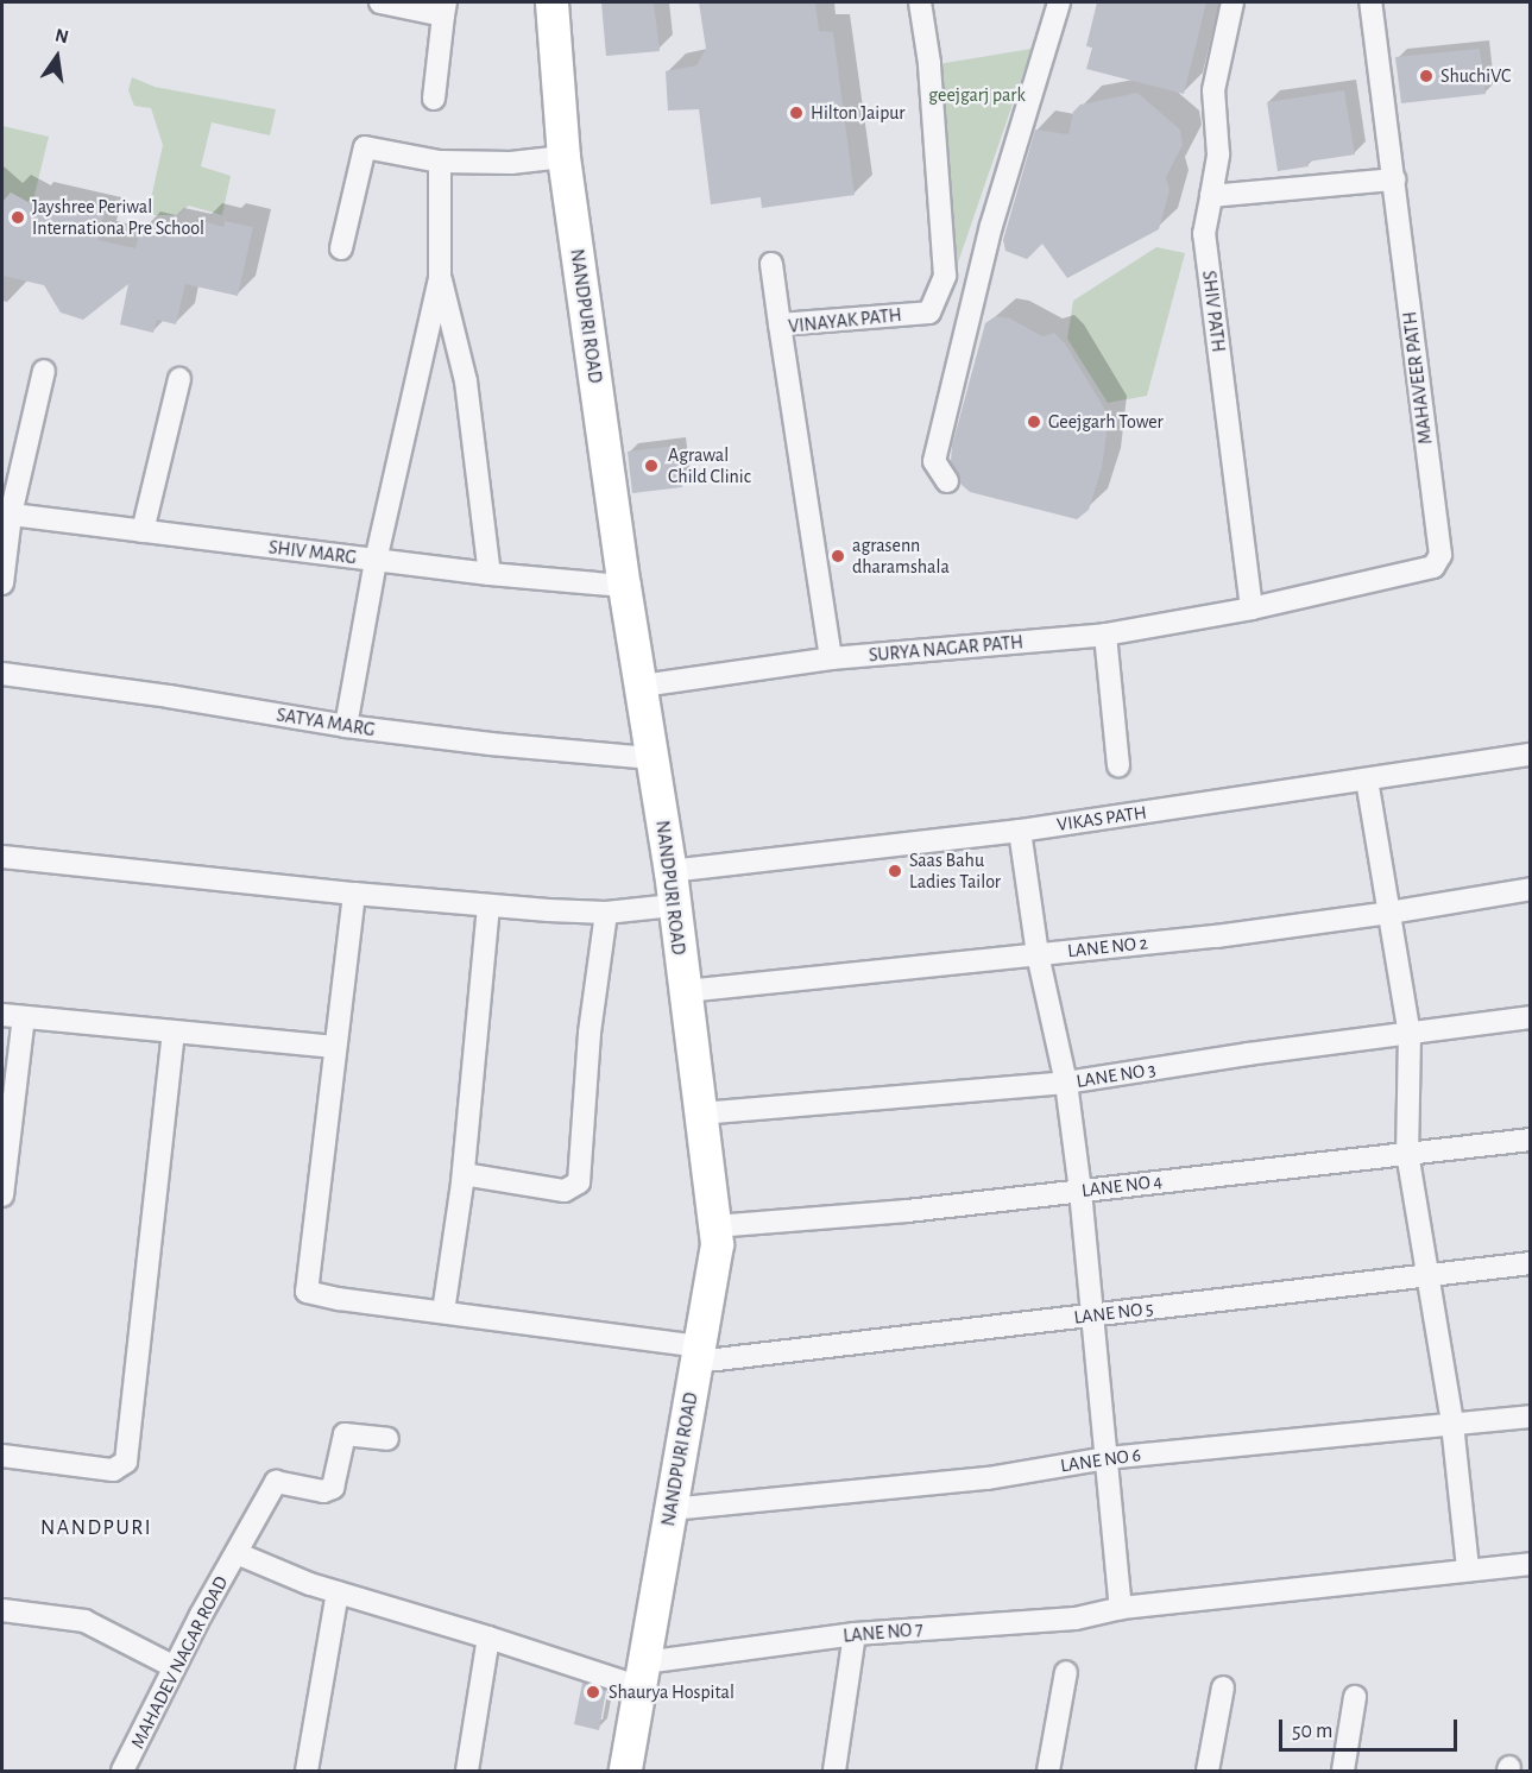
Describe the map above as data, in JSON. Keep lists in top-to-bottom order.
{
  "streets": {
    "street": [
      "SHIV PATH",
      "NANDPURI ROAD",
      "VINAYAK PATH",
      "MAHAVEER PATH",
      "SHIV MARG",
      "SURYA NAGAR PATH",
      "SATYA MARG",
      "VIKAS PATH",
      "LANE NO 2",
      "LANE NO 3",
      "LANE NO 4",
      "LANE NO 5",
      "LANE NO 6",
      "LANE NO 7",
      "MAHADEV NAGAR ROAD"
    ]
  },
  "crossings": [
    ["SHIV PATH", "MAHAVEER PATH"],
    ["SHIV PATH", "SURYA NAGAR PATH"],
    ["NANDPURI ROAD", "SHIV MARG"],
    ["NANDPURI ROAD", "SURYA NAGAR PATH"],
    ["NANDPURI ROAD", "SATYA MARG"],
    ["NANDPURI ROAD", "VIKAS PATH"],
    ["NANDPURI ROAD", "LANE NO 2"],
    ["NANDPURI ROAD", "LANE NO 3"],
    ["NANDPURI ROAD", "LANE NO 4"],
    ["NANDPURI ROAD", "LANE NO 5"],
    ["NANDPURI ROAD", "LANE NO 6"],
    ["NANDPURI ROAD", "LANE NO 7"],
    ["VINAYAK PATH", "SURYA NAGAR PATH"],
    ["MAHAVEER PATH", "SURYA NAGAR PATH"]
  ],
  "districts": ["NANDPURI"],
  "parks": ["geejgarj park"],
  "places": [
    "ShuchiVC",
    "Hilton Jaipur",
    "Jayshree Periwal Internationa Pre School",
    "Geejgarh Tower",
    "Agrawal Child Clinic",
    "agrasenn dharamshala",
    "Saas Bahu Ladies Tailor",
    "Shaurya Hospital"
  ],
  "scale_bar": "50 m",
  "north": "top"
}
